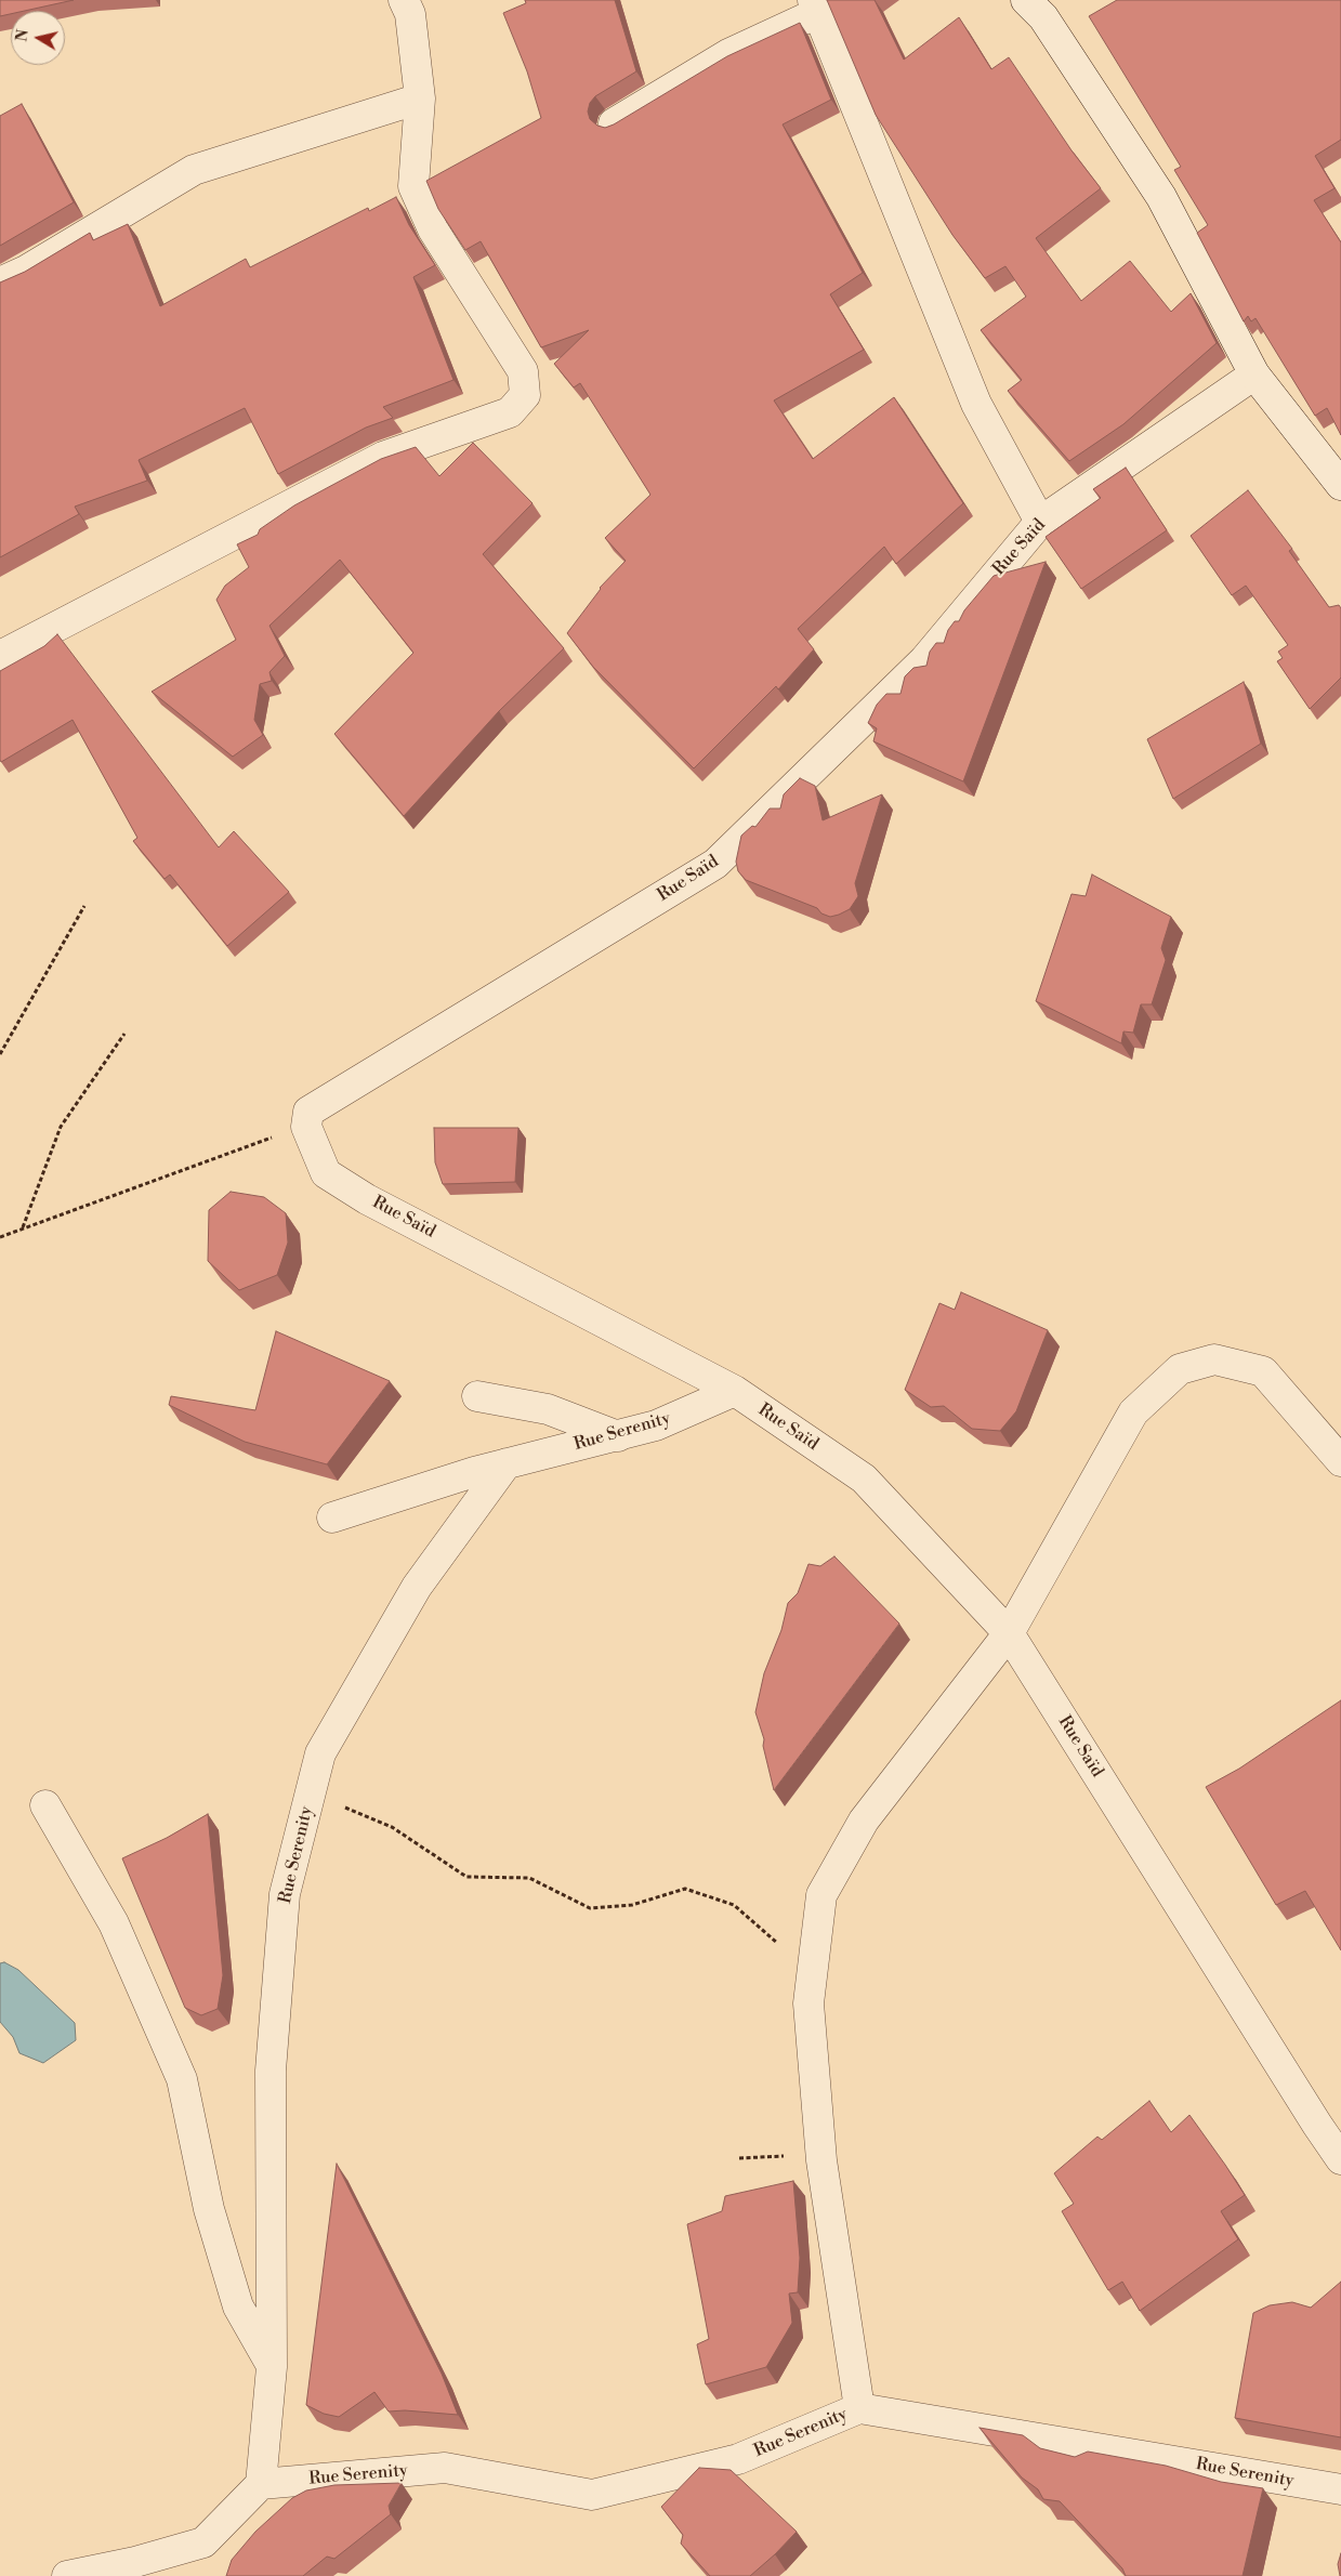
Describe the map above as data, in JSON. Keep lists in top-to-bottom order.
{
  "streets": {
    "street": ["Rue Saïd", "Rue Serenity"]
  },
  "crossings": [
    ["Rue Saïd", "Rue Serenity"]
  ],
  "north": "left"
}
